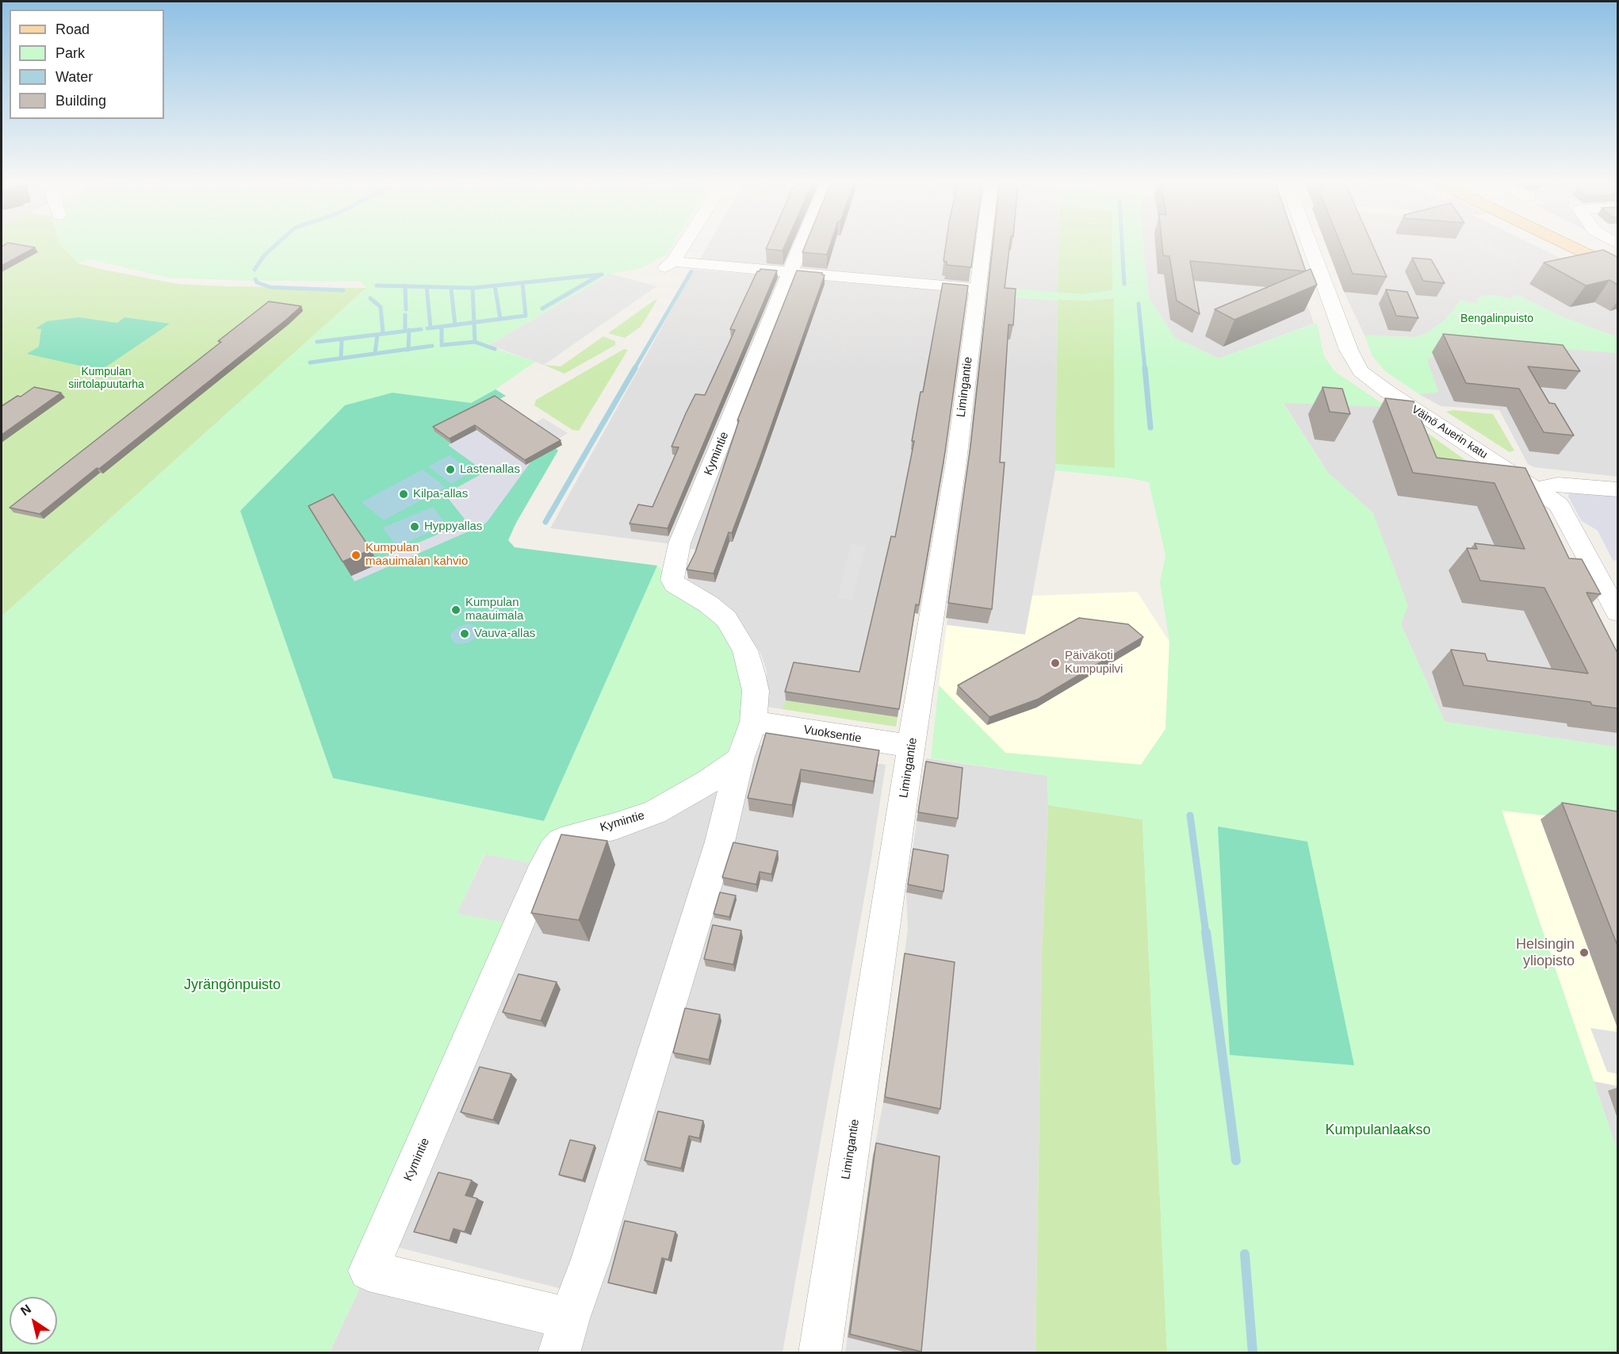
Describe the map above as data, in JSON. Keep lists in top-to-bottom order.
{
  "streets": {
    "street": [
      "Limingantie",
      "Väinö Auerin katu",
      "Kymintie",
      "Vuoksentie"
    ]
  },
  "crossings": [
    ["Limingantie", "Vuoksentie"],
    ["Kymintie", "Vuoksentie"]
  ],
  "parks": [
    "Bengalinpuisto",
    "Kumpulan siirtolapuutarha",
    "Jyrängönpuisto",
    "Kumpulanlaakso"
  ],
  "places": [
    "Lastenallas",
    "Kilpa-allas",
    "Hyppyallas",
    "Kumpulan maauimalan kahvio",
    "Kumpulan maauimala",
    "Vauva-allas",
    "Päiväkoti Kumpupilvi",
    "Helsingin yliopisto"
  ],
  "legend": [
    "Road",
    "Park",
    "Water",
    "Building"
  ],
  "north": "top left"
}
